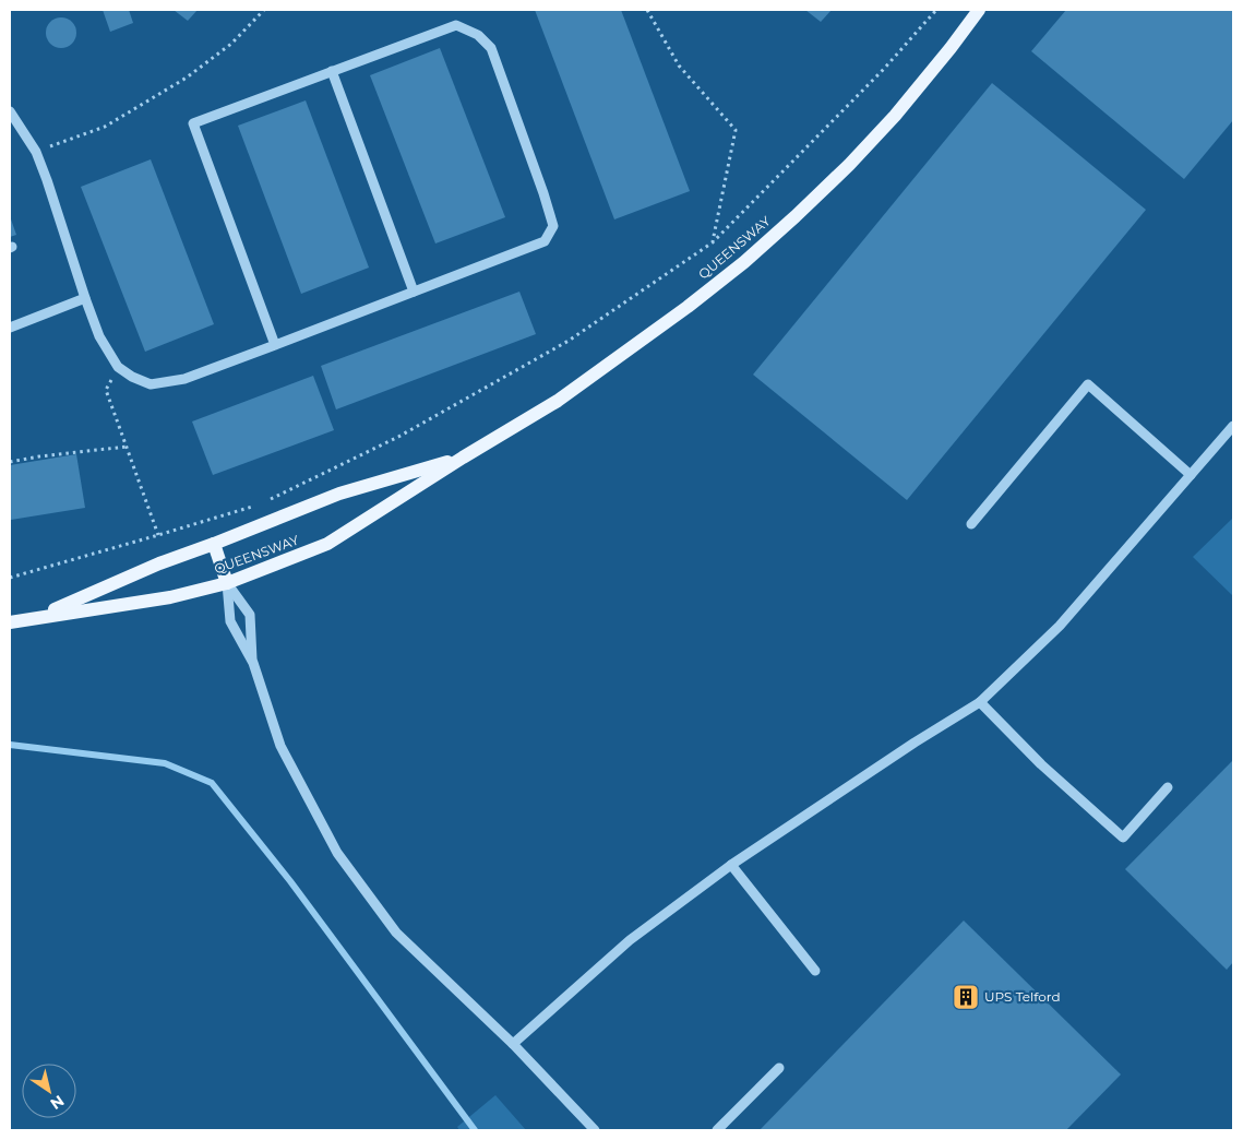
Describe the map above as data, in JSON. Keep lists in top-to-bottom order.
{
  "streets": {
    "main road": ["QUEENSWAY"]
  },
  "places": {
    "building": ["UPS Telford"]
  },
  "north": "bottom right"
}
